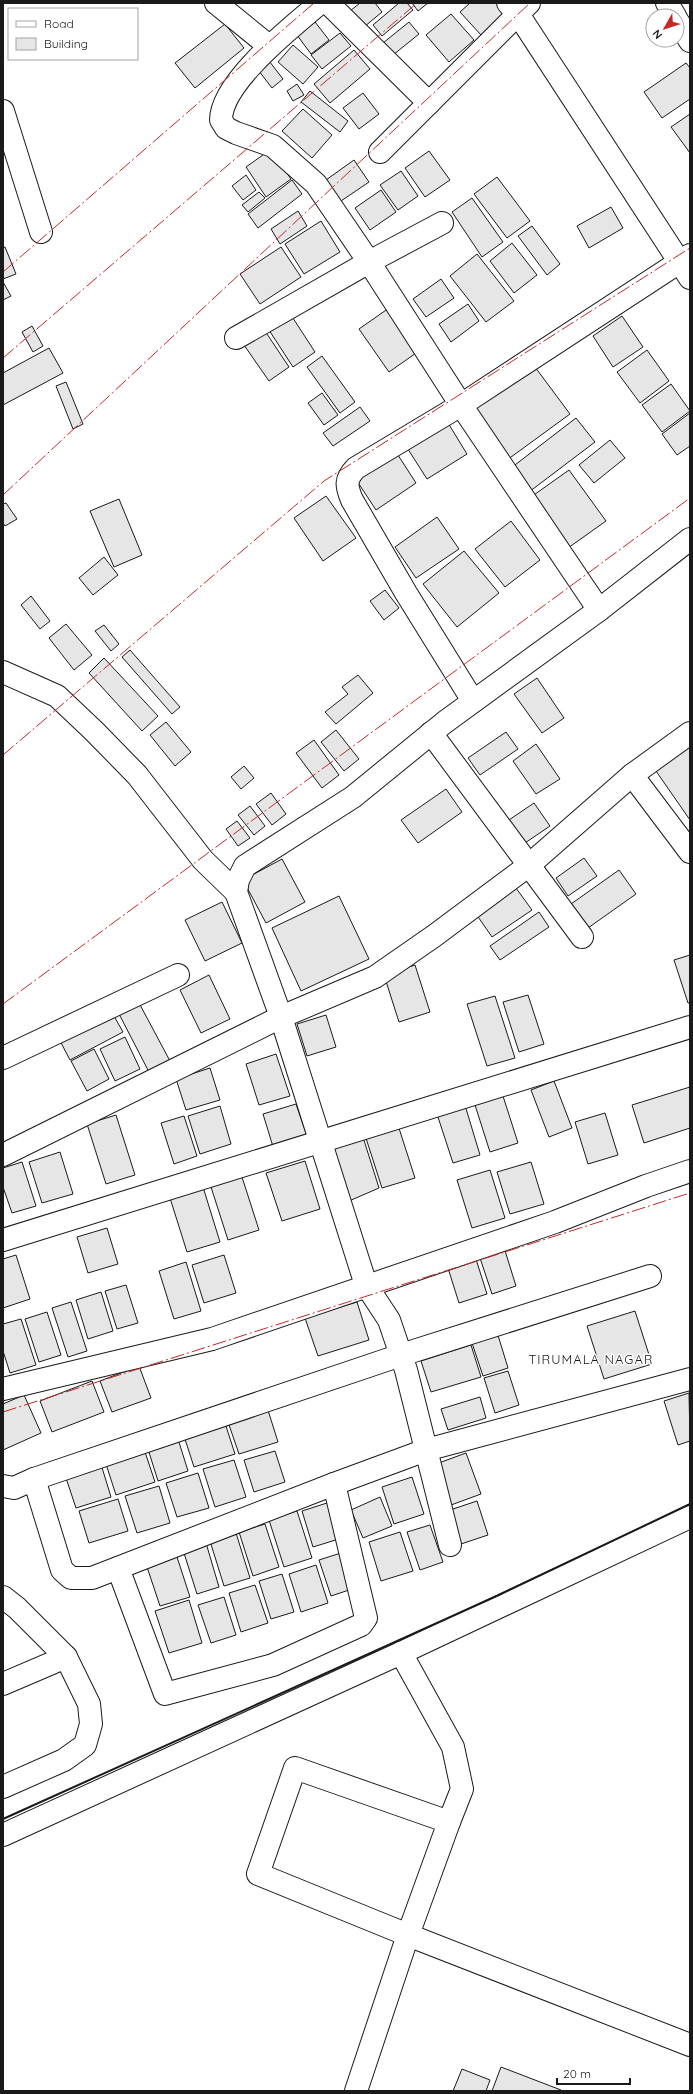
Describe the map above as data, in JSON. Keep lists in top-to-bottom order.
{
  "districts": ["TIRUMALA NAGAR"],
  "legend": ["Road", "Building"],
  "scale_bar": "20 m",
  "north": "bottom left"
}
